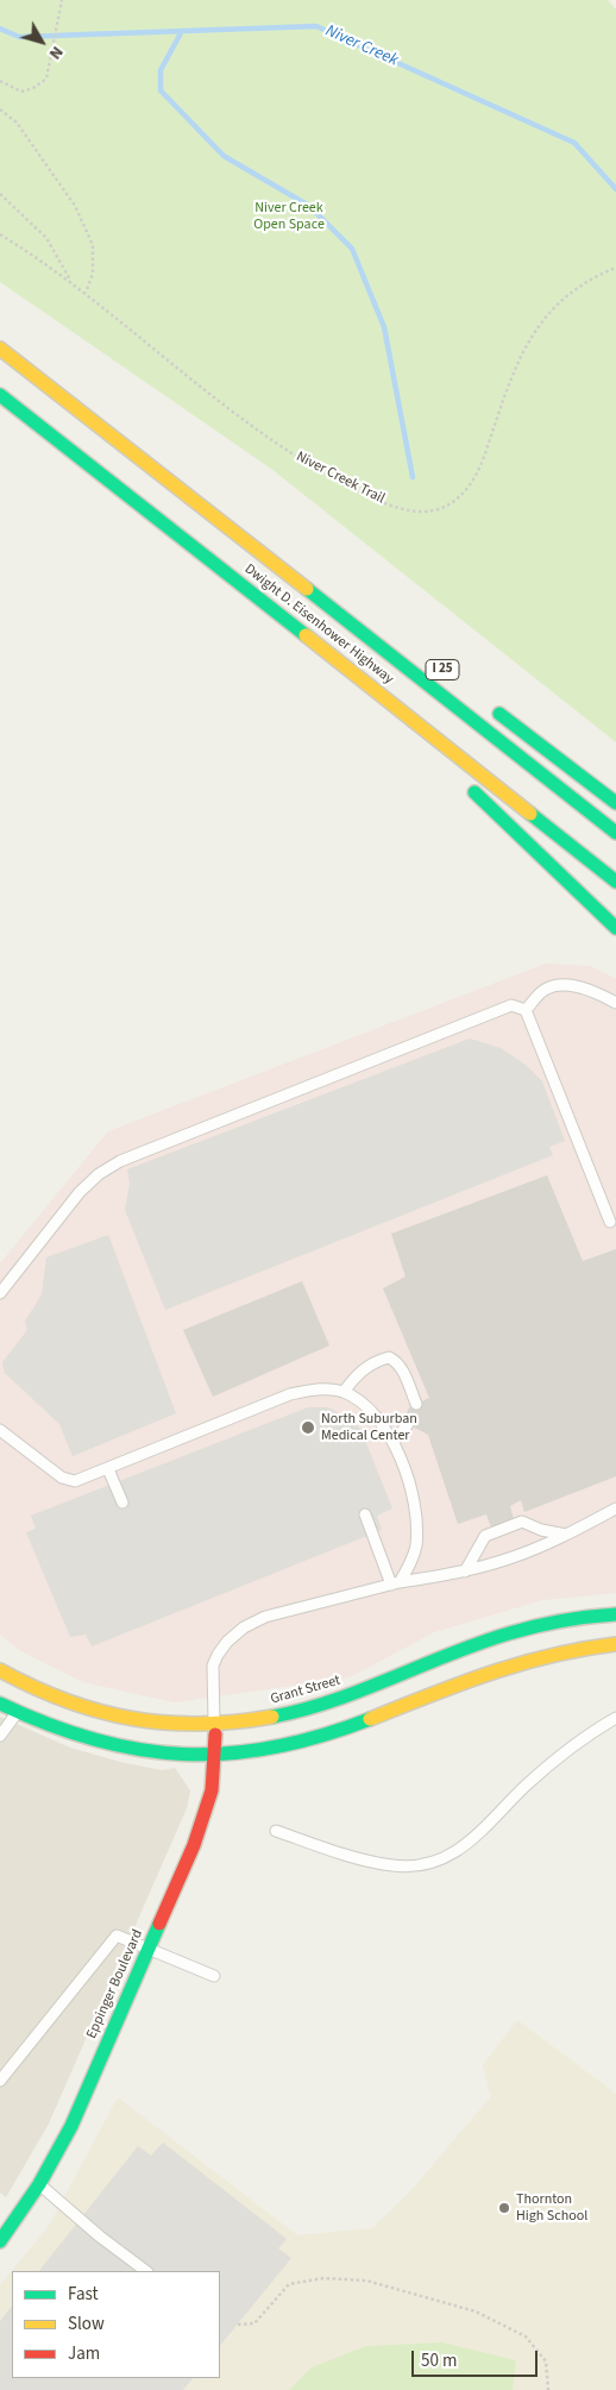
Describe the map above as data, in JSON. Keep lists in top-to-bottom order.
{
  "streets": {
    "main road": ["Dwight D. Eisenhower Highway", "Grant Street", "Eppinger Boulevard"],
    "path": ["Niver Creek Trail"]
  },
  "crossings": [
    ["Grant Street", "Eppinger Boulevard"]
  ],
  "water": ["Niver Creek"],
  "parks": ["Niver Creek Open Space"],
  "places": ["North Suburban Medical Center", "Thornton High School"],
  "legend": ["Fast", "Slow", "Jam"],
  "scale_bar": "50 m",
  "north": "bottom right"
}
